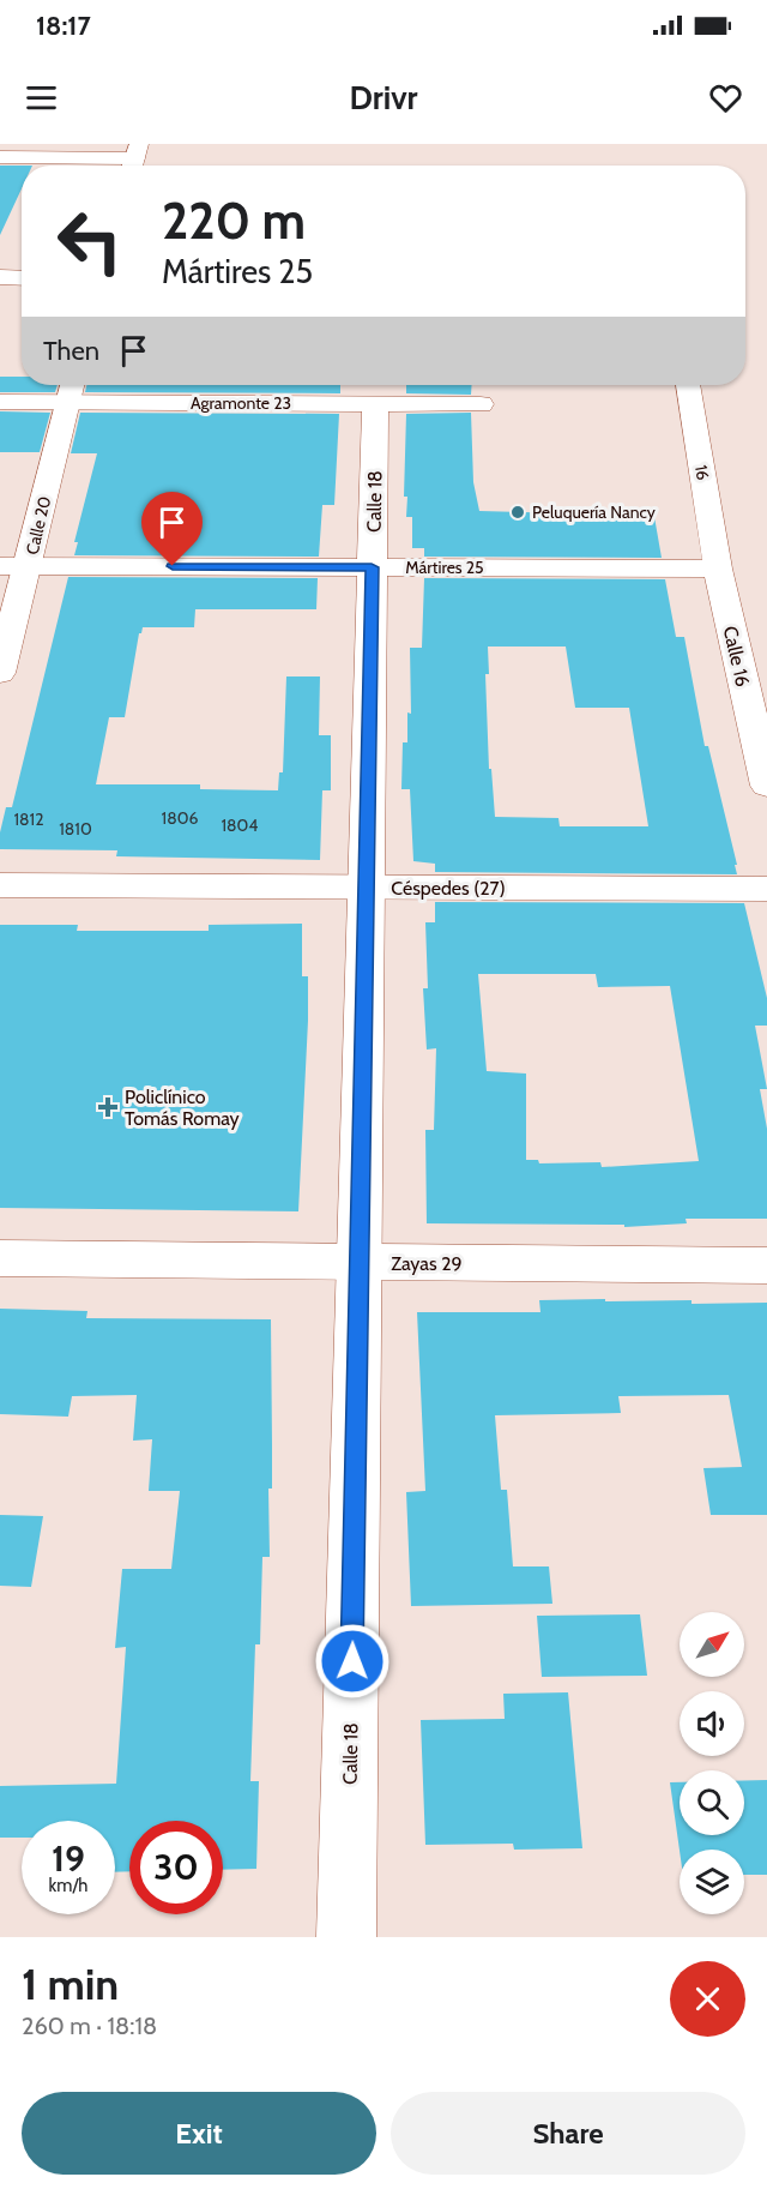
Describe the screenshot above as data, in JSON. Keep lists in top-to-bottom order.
{
  "streets": {
    "street": [
      "Agramonte 23",
      "16",
      "Calle 18",
      "Calle 20",
      "Mártires 25",
      "Calle 16",
      "Céspedes (27)",
      "Zayas 29"
    ]
  },
  "crossings": [
    ["Agramonte 23", "Calle 18"],
    ["Agramonte 23", "Calle 20"],
    ["16", "Mártires 25"],
    ["16", "Calle 16"],
    ["Calle 18", "Mártires 25"],
    ["Calle 18", "Céspedes (27)"],
    ["Calle 18", "Zayas 29"],
    ["Calle 20", "Mártires 25"],
    ["Mártires 25", "Calle 16"]
  ],
  "places": {
    "other": ["Peluquería Nancy"],
    "health": ["Policlínico Tomás Romay"]
  },
  "house_numbers": [
    "1806",
    "1812",
    "1804",
    "1810"
  ],
  "north": "top right",
  "page": {
    "status": "18:17",
    "header": "Drivr",
    "turn": ["220 m", "Mártires 25"],
    "then": "Then",
    "speed": "19 km/h",
    "limit": "30",
    "heading": ["1 min", "260 m · 18:18"],
    "buttons": ["Exit", "Share"]
  }
}
